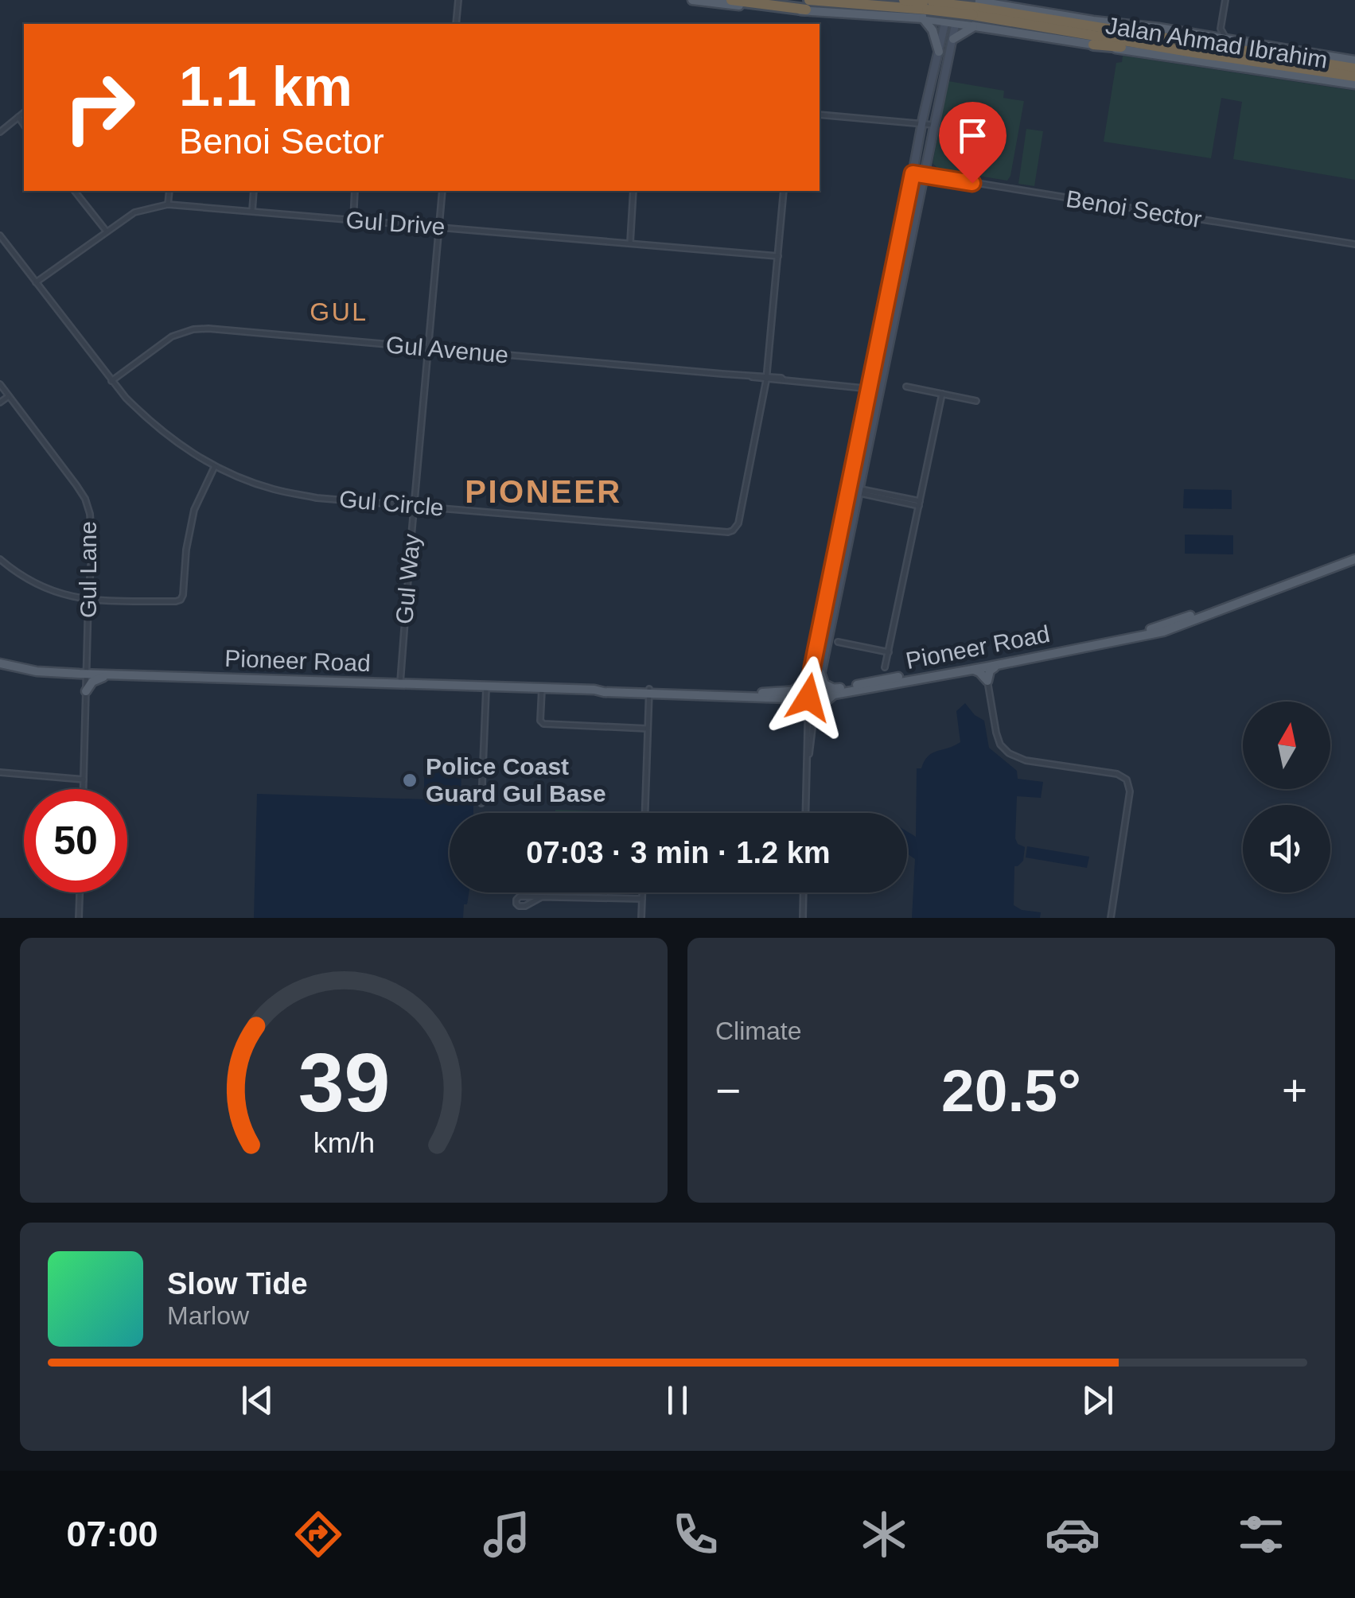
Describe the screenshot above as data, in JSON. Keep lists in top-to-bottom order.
{
  "streets": {
    "main road": ["Jalan Ahmad Ibrahim", "Pioneer Road"],
    "street": [
      "Benoi Sector",
      "Gul Drive",
      "Gul Avenue",
      "Gul Circle",
      "Gul Lane",
      "Gul Way"
    ]
  },
  "crossings": [
    ["Gul Drive", "Gul Circle"],
    ["Gul Drive", "Gul Way"],
    ["Gul Avenue", "Gul Circle"],
    ["Gul Avenue", "Gul Way"],
    ["Gul Circle", "Gul Way"],
    ["Gul Lane", "Pioneer Road"],
    ["Gul Way", "Pioneer Road"]
  ],
  "districts": ["GUL", "PIONEER"],
  "places": ["Police Coast Guard Gul Base"],
  "north": "top",
  "page": {
    "turn": ["1.1 km", "Benoi Sector"],
    "limit": "50",
    "trip": "07:03 · 3 min · 1.2 km",
    "tile": "Climate",
    "heat": ["−", "20.5°", "+"],
    "song": ["Slow Tide", "Marlow"],
    "tabs": "07:00",
    "gauge": ["39", "km/h"]
  }
}
